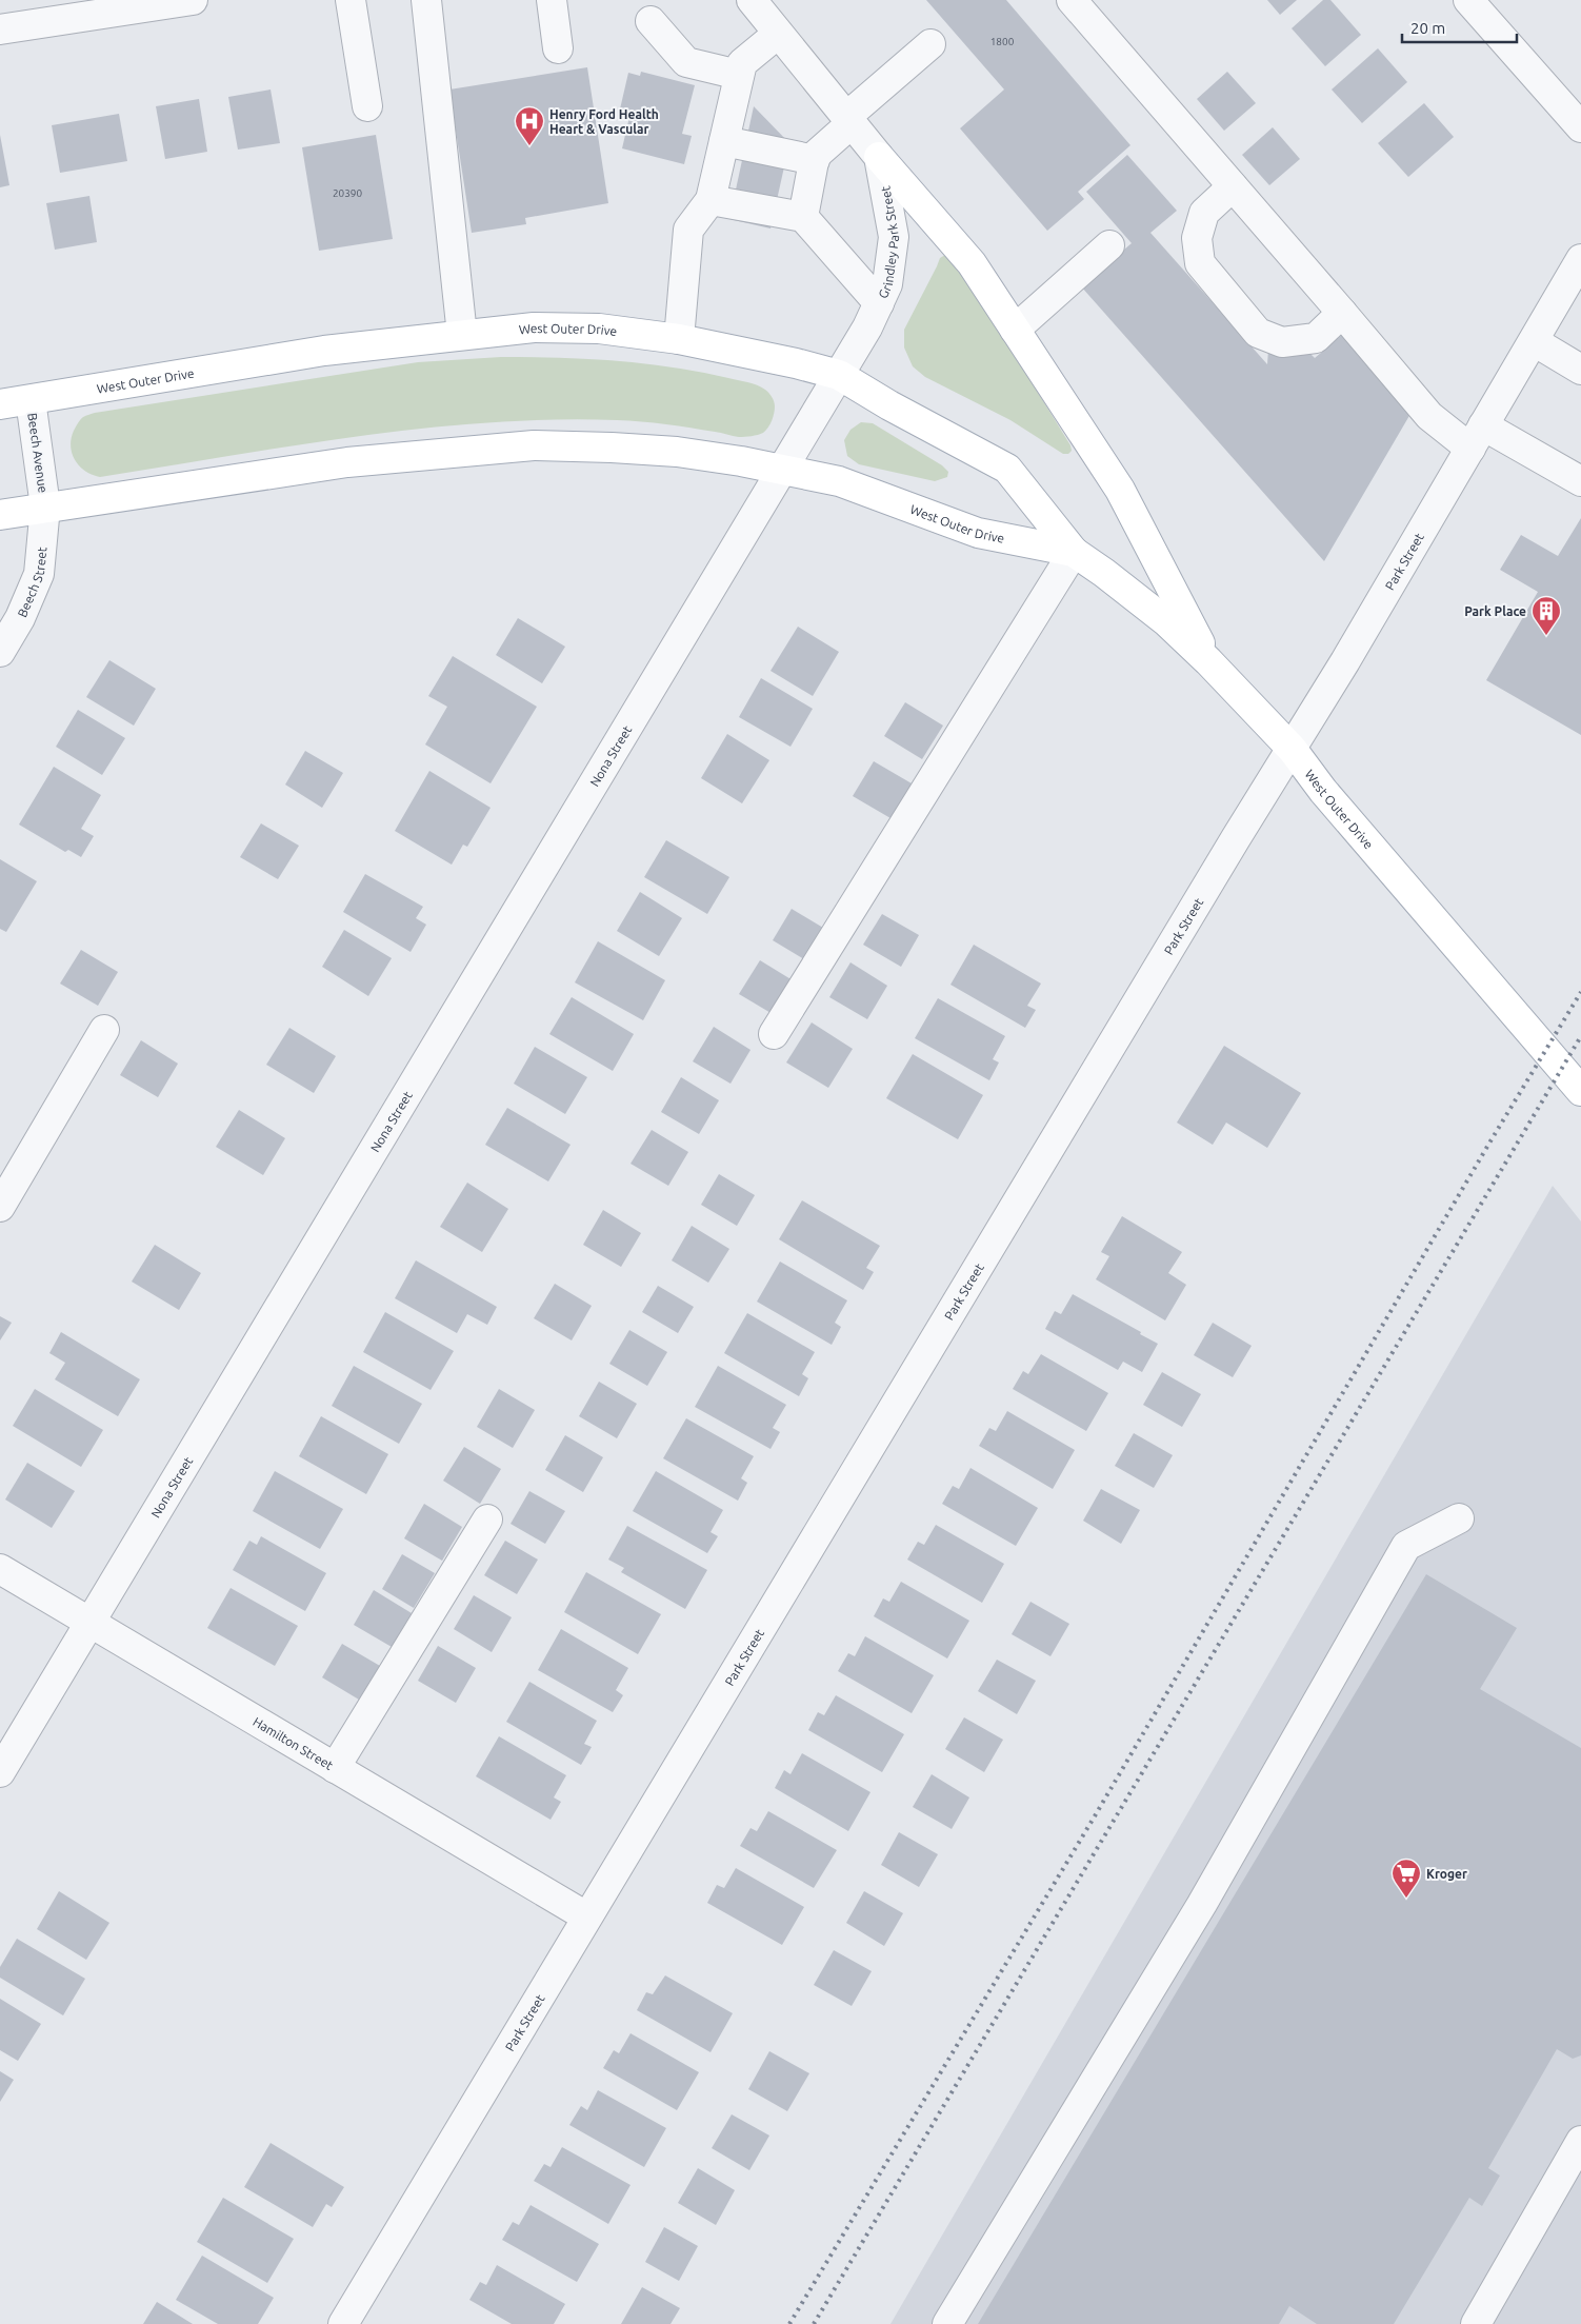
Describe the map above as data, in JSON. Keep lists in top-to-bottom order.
{
  "streets": {
    "main road": ["West Outer Drive"],
    "street": [
      "Grindley Park Street",
      "Beech Avenue",
      "Park Street",
      "Beech Street",
      "Nona Street",
      "Hamilton Street"
    ]
  },
  "crossings": [
    ["Grindley Park Street", "West Outer Drive"],
    ["Grindley Park Street", "Nona Street"],
    ["West Outer Drive", "Beech Avenue"],
    ["West Outer Drive", "Park Street"],
    ["West Outer Drive", "Beech Street"],
    ["West Outer Drive", "Nona Street"],
    ["Beech Avenue", "Beech Street"],
    ["Park Street", "Hamilton Street"],
    ["Nona Street", "Hamilton Street"]
  ],
  "places": {
    "hospital": ["Henry Ford Health Heart & Vascular"],
    "building": ["Park Place"],
    "supermarket": ["Kroger"]
  },
  "house_numbers": ["1800", "20390"],
  "scale_bar": "20 m"
}
